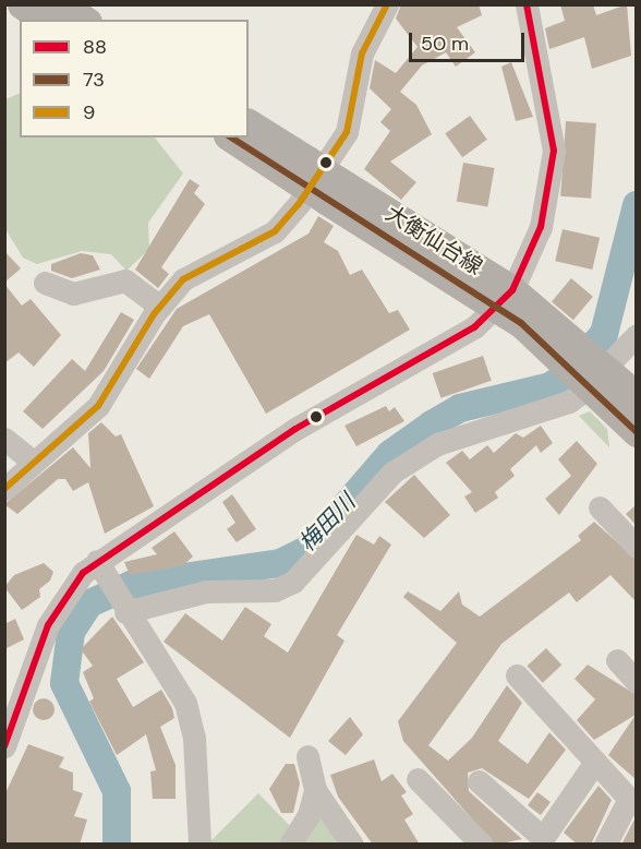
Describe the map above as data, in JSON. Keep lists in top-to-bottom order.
{
  "streets": {
    "main road": ["大衡仙台線"]
  },
  "water": ["梅田川"],
  "lines": ["transit line 88", "transit line 9", "transit line 73"],
  "legend": ["88", "73", "9"],
  "scale_bar": "50 m"
}
